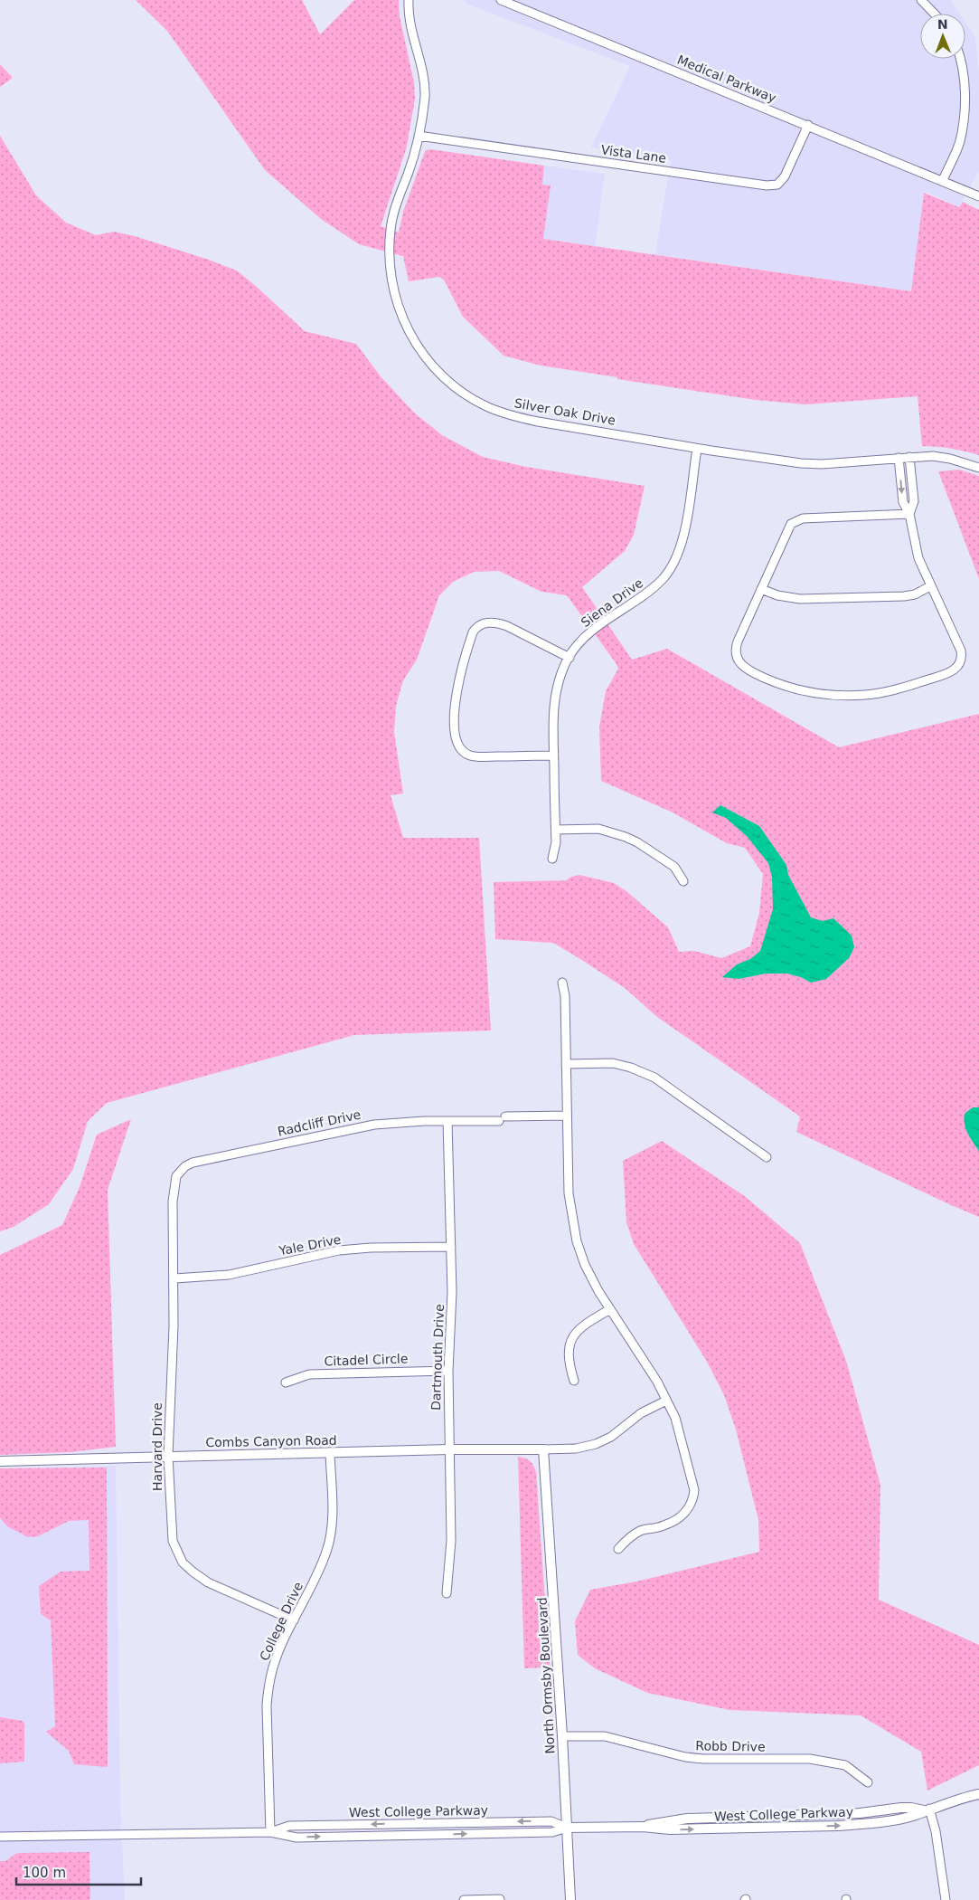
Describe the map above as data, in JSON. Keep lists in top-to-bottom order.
{
  "streets": {
    "street": [
      "Medical Parkway",
      "Vista Lane",
      "Silver Oak Drive",
      "Siena Drive",
      "Radcliff Drive",
      "Yale Drive",
      "Dartmouth Drive",
      "Citadel Circle",
      "Combs Canyon Road",
      "Harvard Drive",
      "College Drive",
      "North Ormsby Boulevard",
      "Robb Drive",
      "West College Parkway"
    ]
  },
  "crossings": [
    ["Medical Parkway", "Vista Lane"],
    ["Vista Lane", "Silver Oak Drive"],
    ["Silver Oak Drive", "Siena Drive"],
    ["Radcliff Drive", "Dartmouth Drive"],
    ["Radcliff Drive", "Harvard Drive"],
    ["Yale Drive", "Dartmouth Drive"],
    ["Yale Drive", "Harvard Drive"],
    ["Dartmouth Drive", "Citadel Circle"],
    ["Dartmouth Drive", "Combs Canyon Road"],
    ["Combs Canyon Road", "Harvard Drive"],
    ["Combs Canyon Road", "College Drive"],
    ["Combs Canyon Road", "North Ormsby Boulevard"],
    ["Harvard Drive", "College Drive"],
    ["College Drive", "West College Parkway"],
    ["North Ormsby Boulevard", "Robb Drive"],
    ["North Ormsby Boulevard", "West College Parkway"]
  ],
  "scale_bar": "100 m",
  "north": "top"
}
